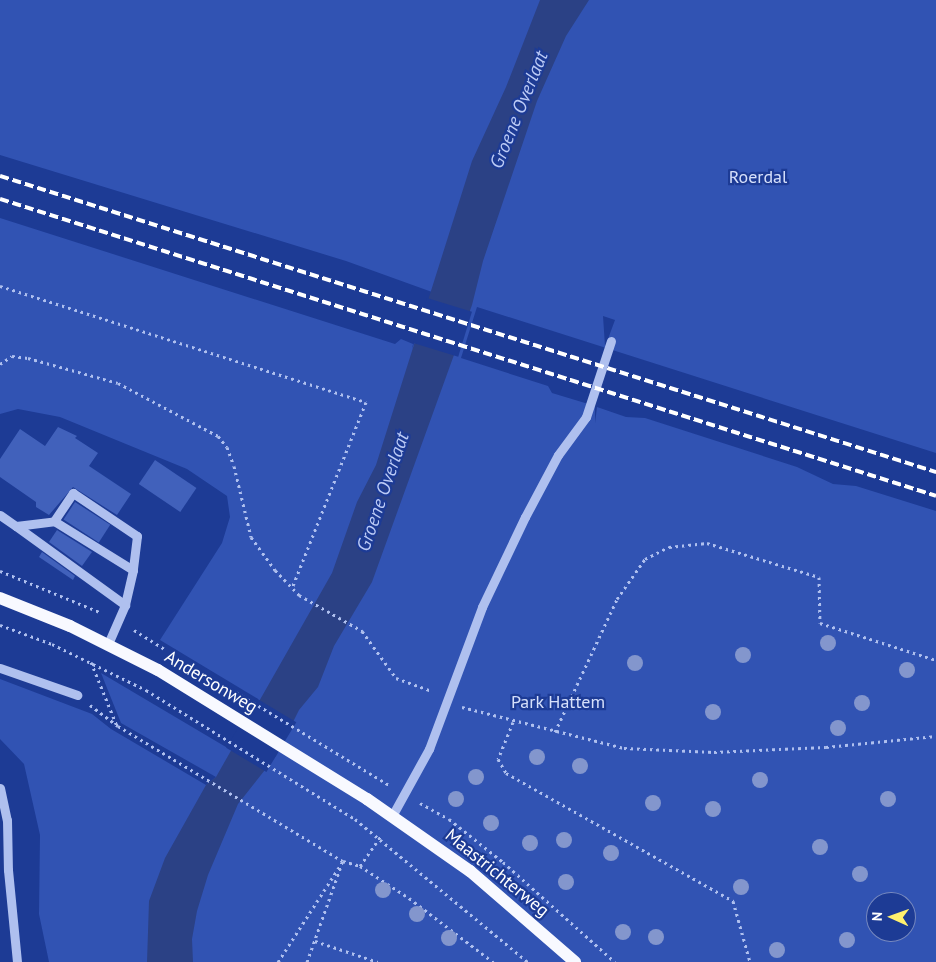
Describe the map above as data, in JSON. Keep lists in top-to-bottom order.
{
  "streets": {
    "main road": ["Andersonweg", "Maastrichterweg"]
  },
  "crossings": [
    ["Andersonweg", "Maastrichterweg"]
  ],
  "water": ["Groene Overlaat"],
  "parks": ["Roerdal", "Park Hattem"],
  "north": "left"
}
